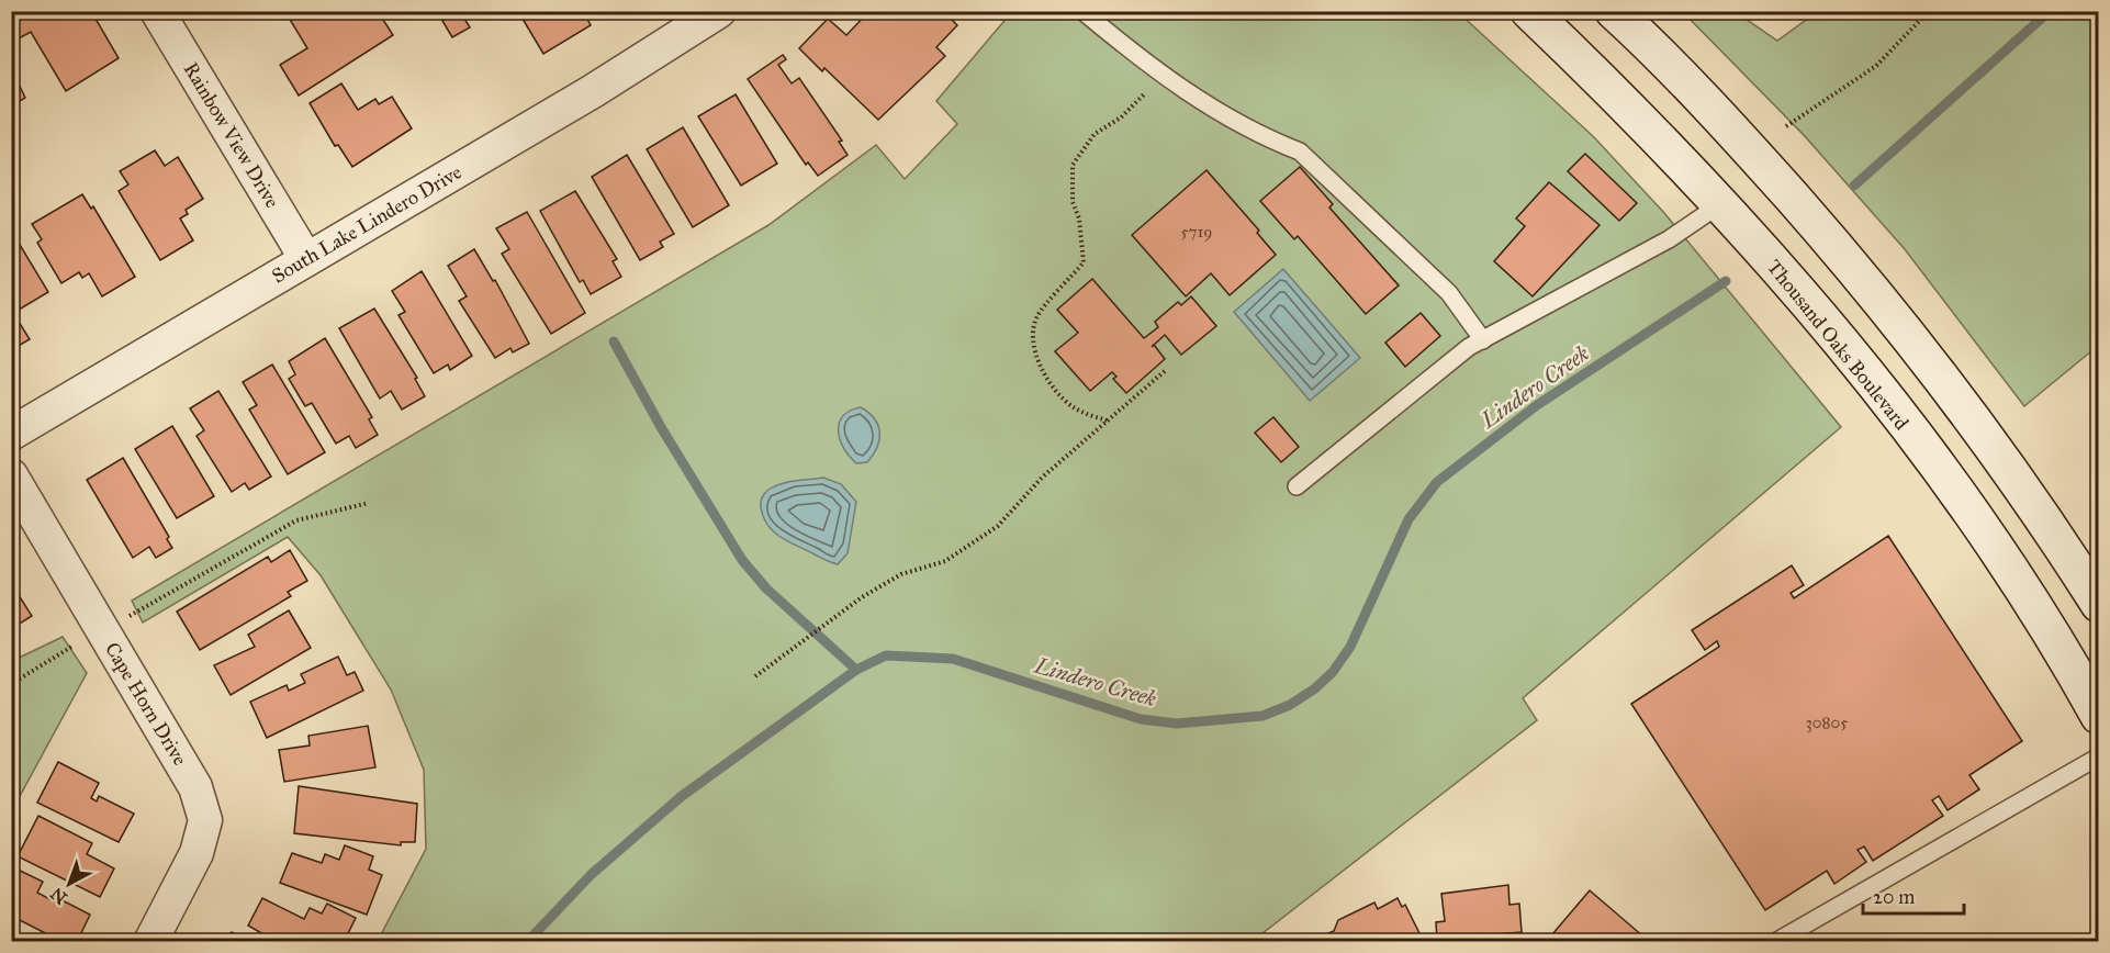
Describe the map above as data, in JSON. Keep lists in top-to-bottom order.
{
  "streets": {
    "main road": ["Thousand Oaks Boulevard"],
    "street": ["Rainbow View Drive", "South Lake Lindero Drive", "Cape Horn Drive"]
  },
  "crossings": [
    ["Rainbow View Drive", "South Lake Lindero Drive"]
  ],
  "water": ["Lindero Creek"],
  "house_numbers": ["5719", "30805"],
  "scale_bar": "20 m",
  "north": "bottom left"
}
